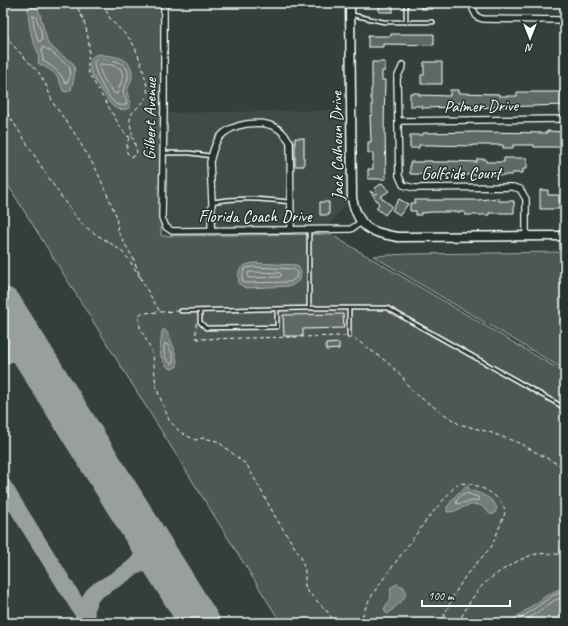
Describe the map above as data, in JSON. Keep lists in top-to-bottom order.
{
  "streets": {
    "street": [
      "Palmer Drive",
      "Gilbert Avenue",
      "Jack Calhoun Drive",
      "Golfside Court",
      "Florida Coach Drive"
    ]
  },
  "crossings": [
    ["Palmer Drive", "Golfside Court"],
    ["Gilbert Avenue", "Florida Coach Drive"],
    ["Jack Calhoun Drive", "Golfside Court"],
    ["Jack Calhoun Drive", "Florida Coach Drive"]
  ],
  "scale_bar": "100 m",
  "north": "bottom"
}
